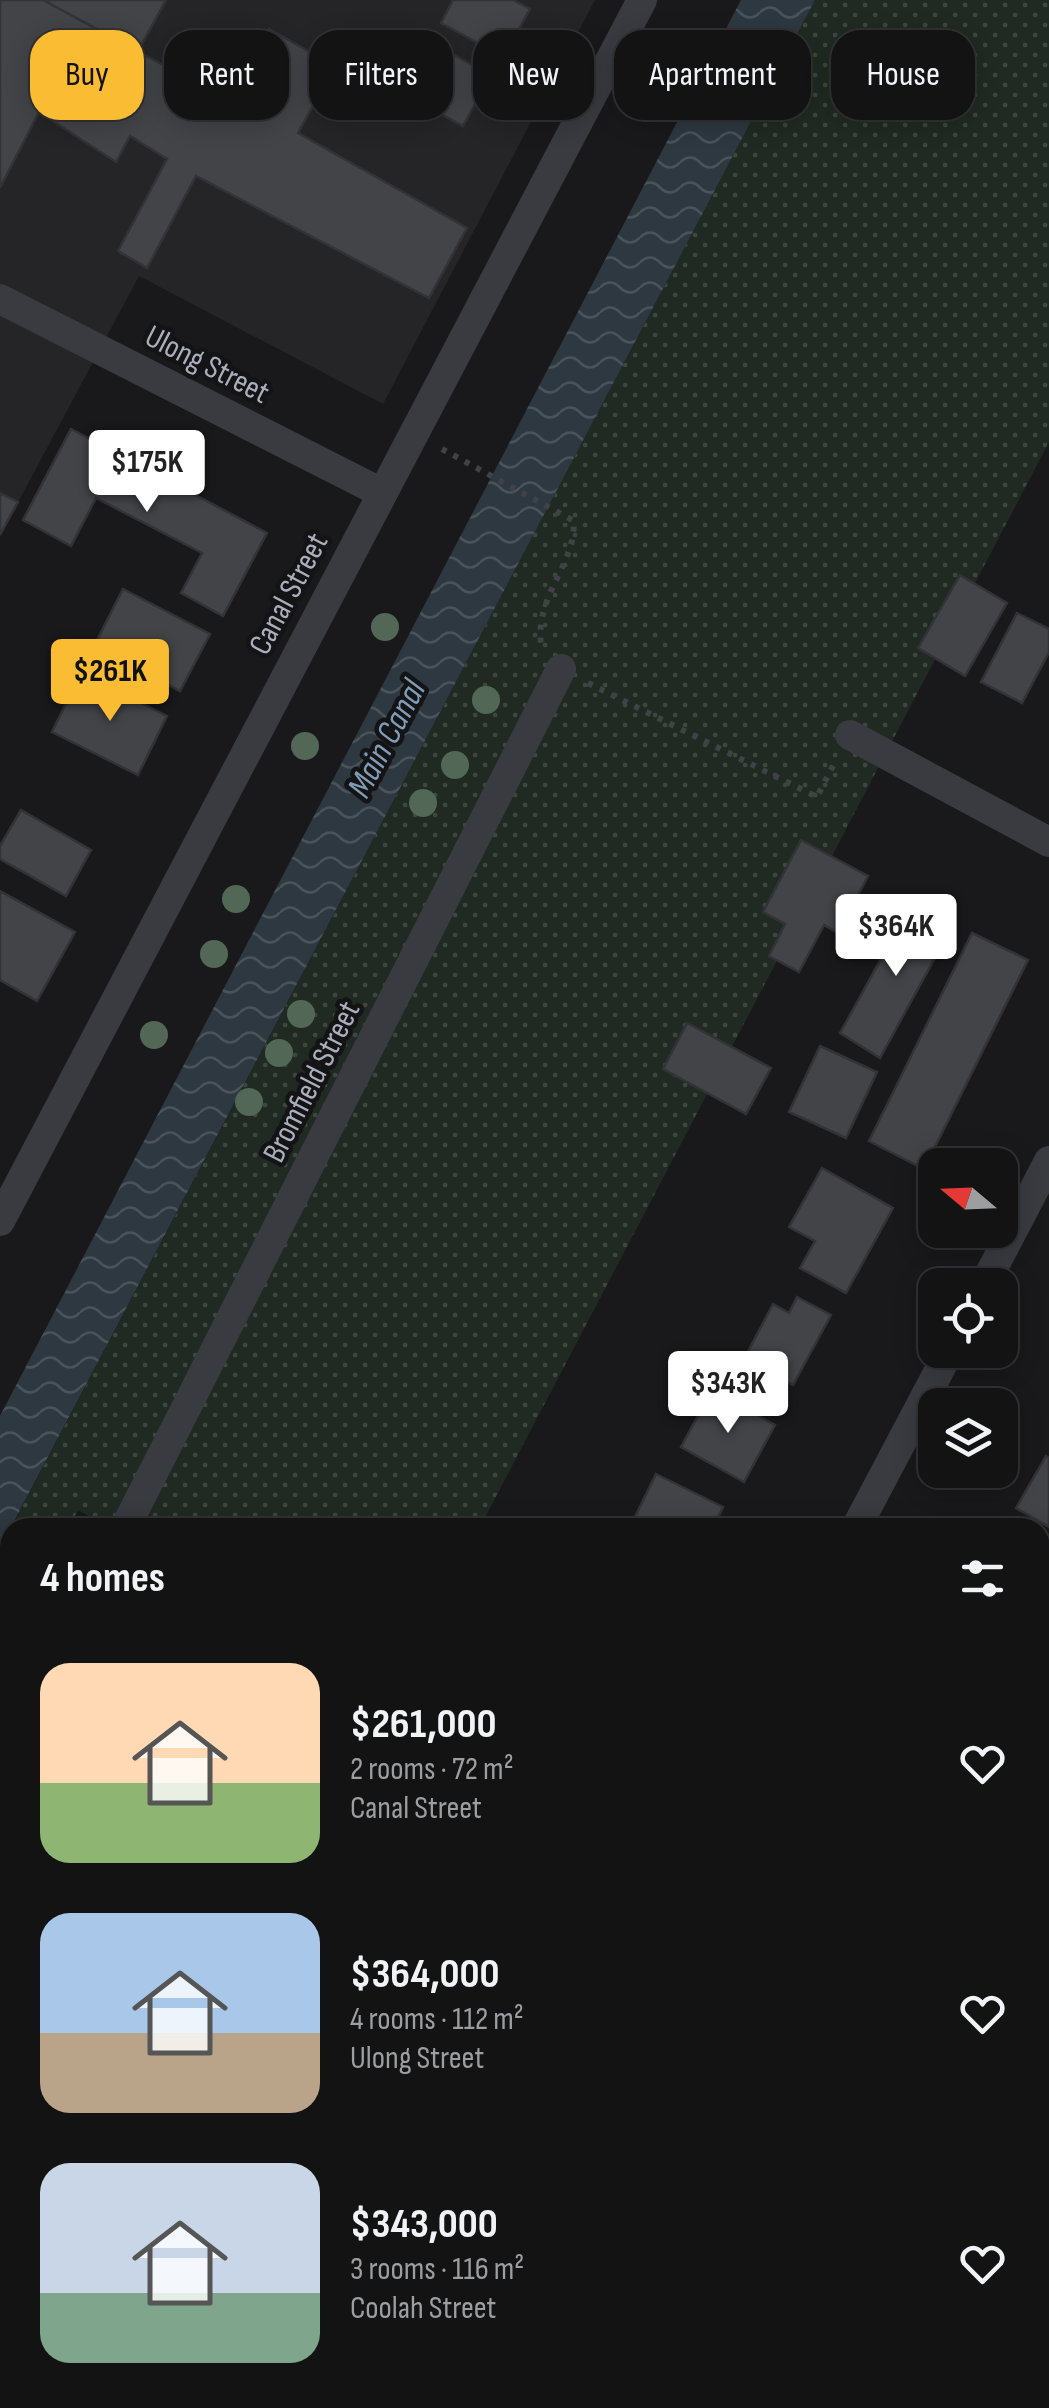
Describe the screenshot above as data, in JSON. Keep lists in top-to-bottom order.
{
  "streets": {
    "street": ["Ulong Street", "Canal Street", "Bromfield Street"]
  },
  "crossings": [
    ["Ulong Street", "Canal Street"]
  ],
  "water": ["Main Canal"],
  "north": "left",
  "page": {
    "chip": [
      "Buy",
      "Rent",
      "Filters",
      "New",
      "Apartment",
      "House"
    ],
    "price": [
      "$175K",
      "$261K",
      "$364K",
      "$343K"
    ],
    "heading": "4 homes",
    "list": [
      {
        "name": "$261,000",
        "note": "2 rooms · 72 m² · Canal Street"
      },
      {
        "name": "$364,000",
        "note": "4 rooms · 112 m² · Ulong Street"
      },
      {
        "name": "$343,000",
        "note": "3 rooms · 116 m² · Coolah Street"
      }
    ]
  }
}
